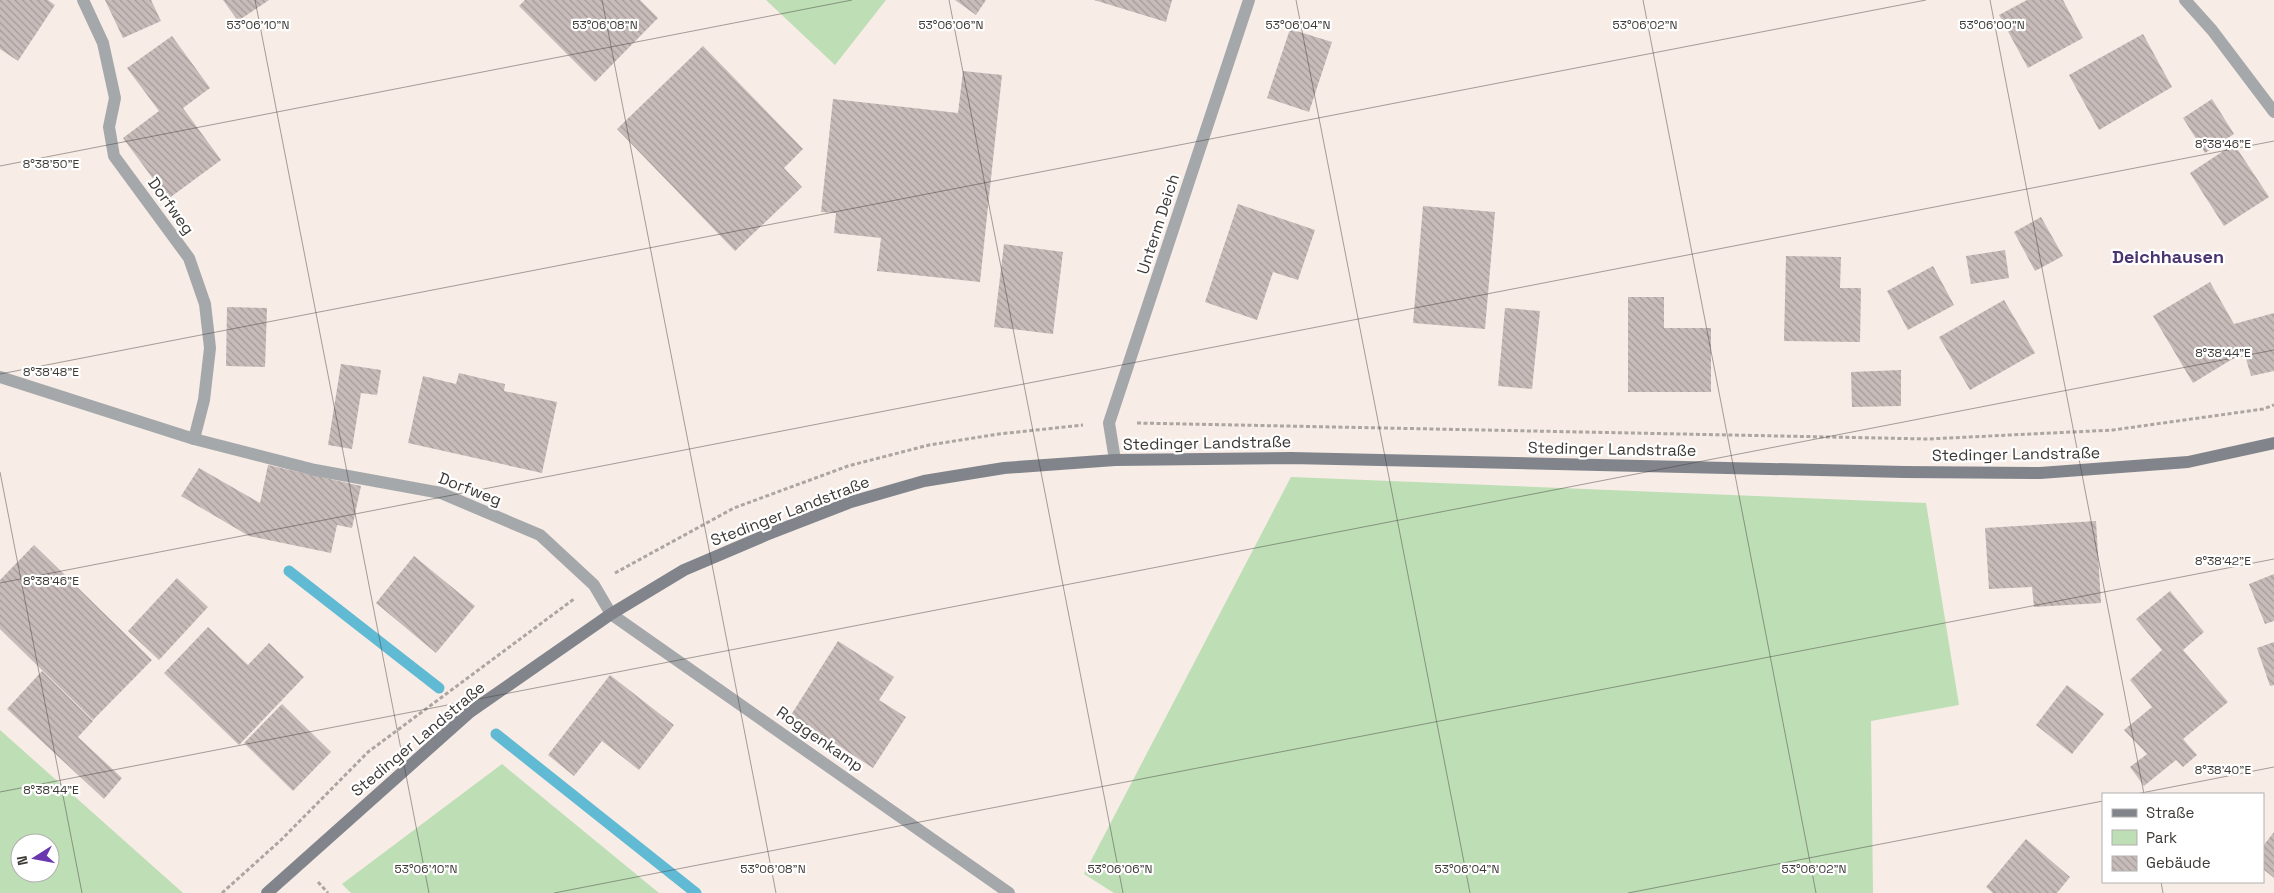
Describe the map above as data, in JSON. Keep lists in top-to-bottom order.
{
  "streets": {
    "main road": ["Stedinger Landstraße"],
    "street": ["Dorfweg", "Unterm Deich", "Roggenkamp"]
  },
  "crossings": [
    ["Dorfweg", "Stedinger Landstraße"],
    ["Dorfweg", "Roggenkamp"],
    ["Unterm Deich", "Stedinger Landstraße"],
    ["Stedinger Landstraße", "Roggenkamp"]
  ],
  "districts": ["Deichhausen"],
  "legend": ["Straße", "Park", "Gebäude"],
  "north": "left",
  "coordinates": [
    "53°06'10\"N",
    "53°06'08\"N",
    "53°06'06\"N",
    "53°06'04\"N",
    "53°06'02\"N",
    "53°06'00\"N",
    "8°38'46\"E",
    "8°38'50\"E",
    "8°38'44\"E",
    "8°38'48\"E",
    "8°38'42\"E",
    "8°38'40\"E"
  ]
}
